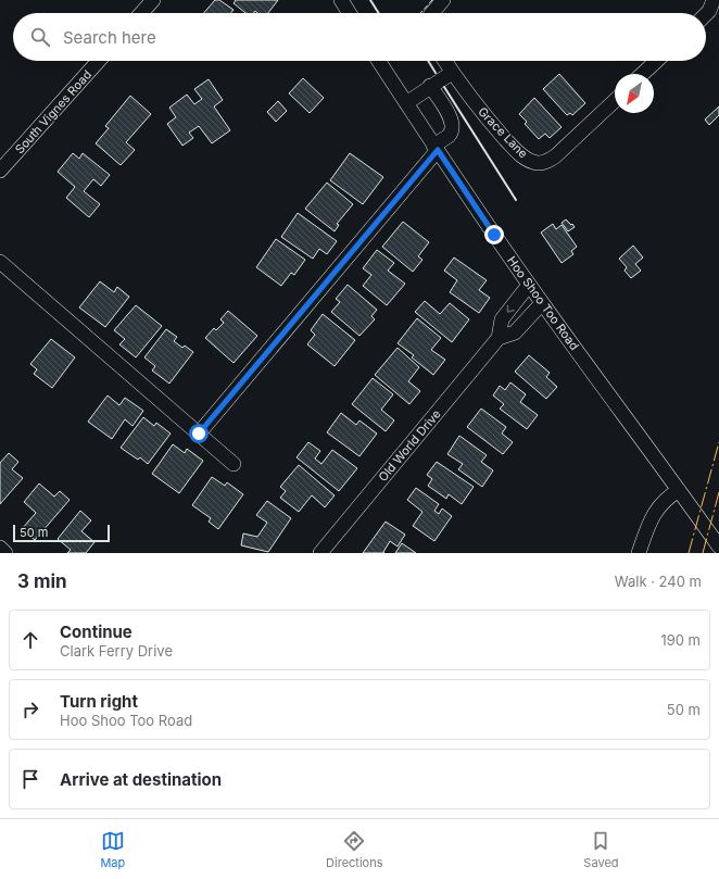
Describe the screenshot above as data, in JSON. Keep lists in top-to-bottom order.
{
  "streets": {
    "street": [
      "South Vignes Road",
      "Grace Lane",
      "Hoo Shoo Too Road",
      "Old World Drive"
    ]
  },
  "crossings": [
    ["Hoo Shoo Too Road", "Old World Drive"]
  ],
  "scale_bar": "50 m",
  "north": "bottom left",
  "page": {
    "search": "Search here",
    "scale": "50 m",
    "heading": ["3 min", "Walk · 240 m"],
    "list": [
      ["Continue", "Clark Ferry Drive", "190 m"],
      ["Turn right", "Hoo Shoo Too Road", "50 m"],
      "Arrive at destination"
    ],
    "nav": ["Map", "Directions", "Saved"]
  }
}
